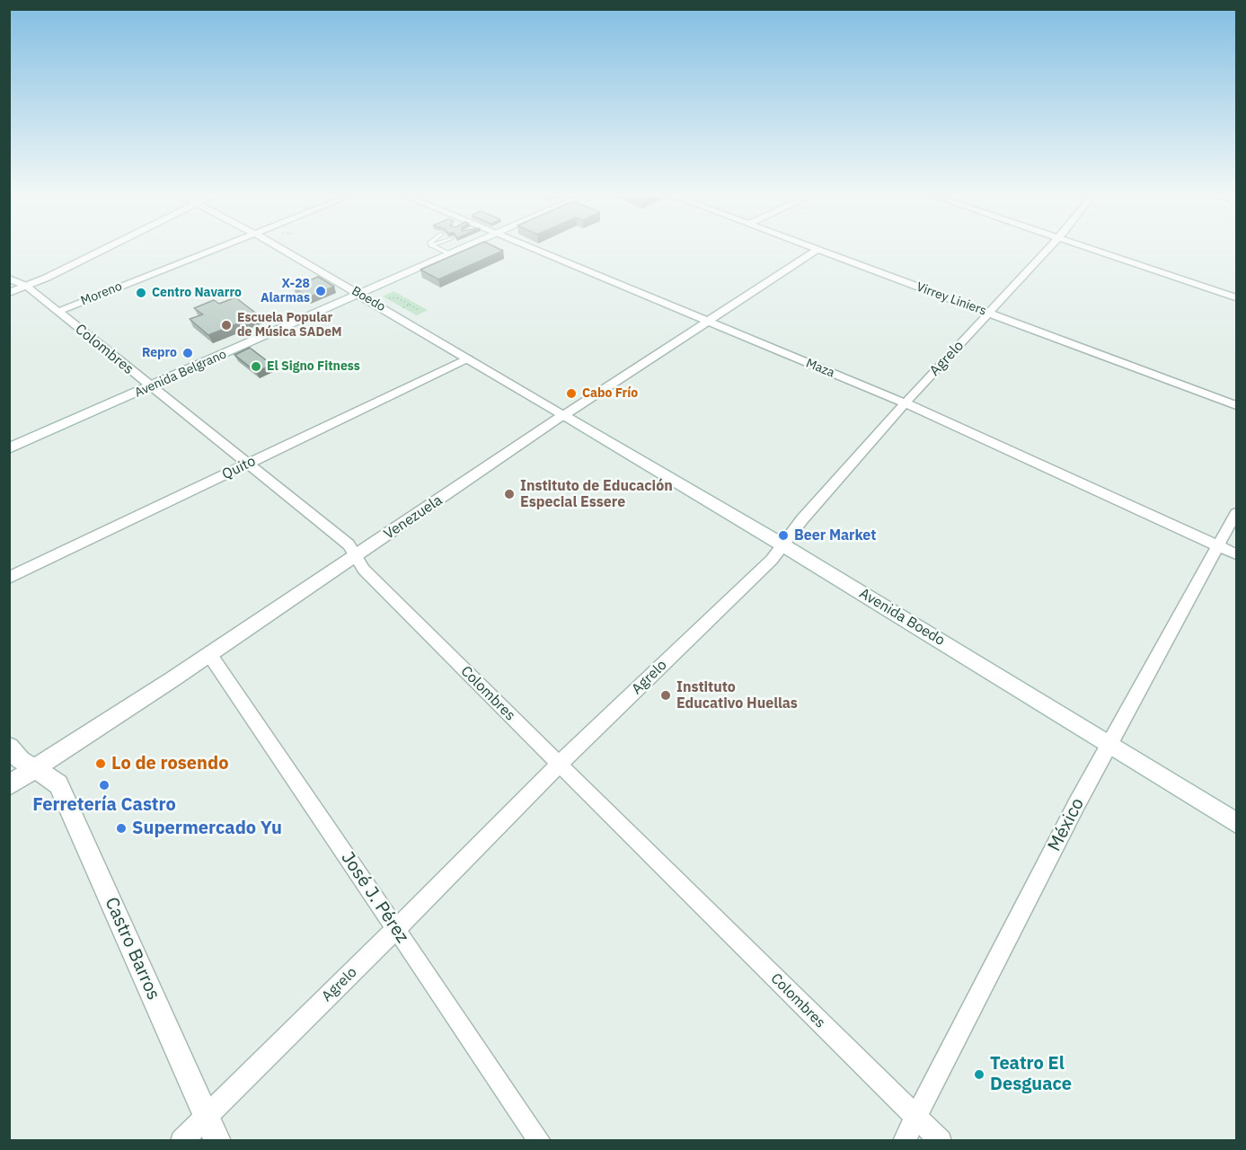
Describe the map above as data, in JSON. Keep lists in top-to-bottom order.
{
  "streets": {
    "street": [
      "Moreno",
      "Boedo",
      "Virrey Liniers",
      "Colombres",
      "Agrelo",
      "Maza",
      "Avenida Belgrano",
      "Quito",
      "Venezuela",
      "Avenida Boedo",
      "México",
      "José J. Pérez",
      "Castro Barros"
    ]
  },
  "crossings": [
    ["Moreno", "Colombres"],
    ["Boedo", "Avenida Belgrano"],
    ["Boedo", "Quito"],
    ["Boedo", "Venezuela"],
    ["Boedo", "Avenida Boedo"],
    ["Virrey Liniers", "Agrelo"],
    ["Virrey Liniers", "Venezuela"],
    ["Colombres", "Agrelo"],
    ["Colombres", "Avenida Belgrano"],
    ["Colombres", "Quito"],
    ["Colombres", "Venezuela"],
    ["Colombres", "México"],
    ["Agrelo", "Maza"],
    ["Agrelo", "Avenida Boedo"],
    ["Agrelo", "José J. Pérez"],
    ["Agrelo", "Castro Barros"],
    ["Maza", "Venezuela"],
    ["Maza", "México"],
    ["Venezuela", "Avenida Boedo"],
    ["Venezuela", "José J. Pérez"],
    ["Venezuela", "Castro Barros"],
    ["Avenida Boedo", "México"]
  ],
  "places": [
    "X-28 Alarmas",
    "Centro Navarro",
    "Escuela Popular de Música SADeM",
    "Repro",
    "El Signo Fitness",
    "Cabo Frío",
    "Instituto de Educación Especial Essere",
    "Beer Market",
    "Instituto Educativo Huellas",
    "Lo de rosendo",
    "Ferretería Castro",
    "Supermercado Yu",
    "Teatro El Desguace"
  ]
}
